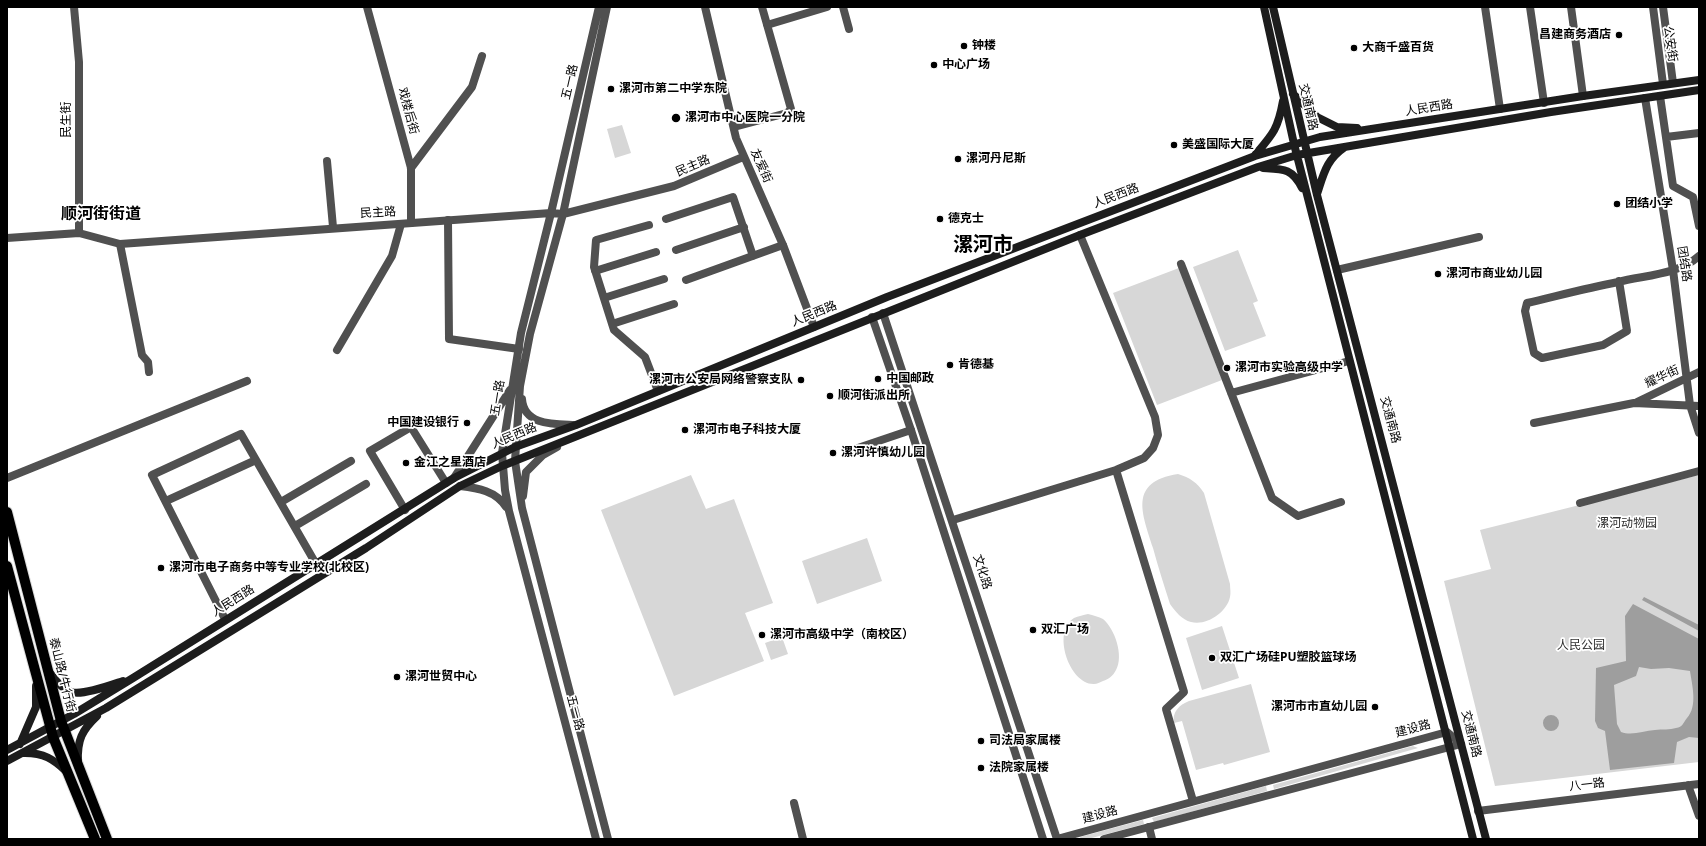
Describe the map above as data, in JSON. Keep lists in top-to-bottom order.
{
  "streets": {
    "main road": ["交通南路", "人民西路", "泰山路/牛行街"],
    "street": [
      "公安街",
      "五一路",
      "戏楼后街",
      "民生街",
      "民主路",
      "友爱街",
      "团结路",
      "耀华街",
      "文化路",
      "建设路",
      "八一路"
    ]
  },
  "crossings": [
    ["公安街", "人民西路"],
    ["五一路", "人民西路"],
    ["五一路", "民主路"],
    ["交通南路", "人民西路"],
    ["交通南路", "建设路"],
    ["交通南路", "八一路"],
    ["人民西路", "友爱街"],
    ["人民西路", "团结路"],
    ["人民西路", "文化路"],
    ["人民西路", "泰山路/牛行街"],
    ["戏楼后街", "民主路"],
    ["民生街", "民主路"],
    ["民主路", "友爱街"],
    ["团结路", "耀华街"],
    ["文化路", "建设路"]
  ],
  "districts": ["顺河街街道", "漯河市"],
  "parks": ["漯河动物园", "人民公园"],
  "places": [
    "昌建商务酒店",
    "钟楼",
    "大商千盛百货",
    "中心广场",
    "漯河市第二中学东院",
    "漯河市中心医院一分院",
    "美盛国际大厦",
    "漯河丹尼斯",
    "团结小学",
    "德克士",
    "漯河市商业幼儿园",
    "肯德基",
    "漯河市实验高级中学",
    "中国邮政",
    "漯河市公安局网络警察支队",
    "顺河街派出所",
    "中国建设银行",
    "漯河市电子科技大厦",
    "漯河许慎幼儿园",
    "金江之星酒店",
    "漯河市电子商务中等专业学校(北校区)",
    "双汇广场",
    "漯河市高级中学（南校区）",
    "双汇广场硅PU塑胶篮球场",
    "漯河世贸中心",
    "漯河市市直幼儿园",
    "司法局家属楼",
    "法院家属楼"
  ]
}
